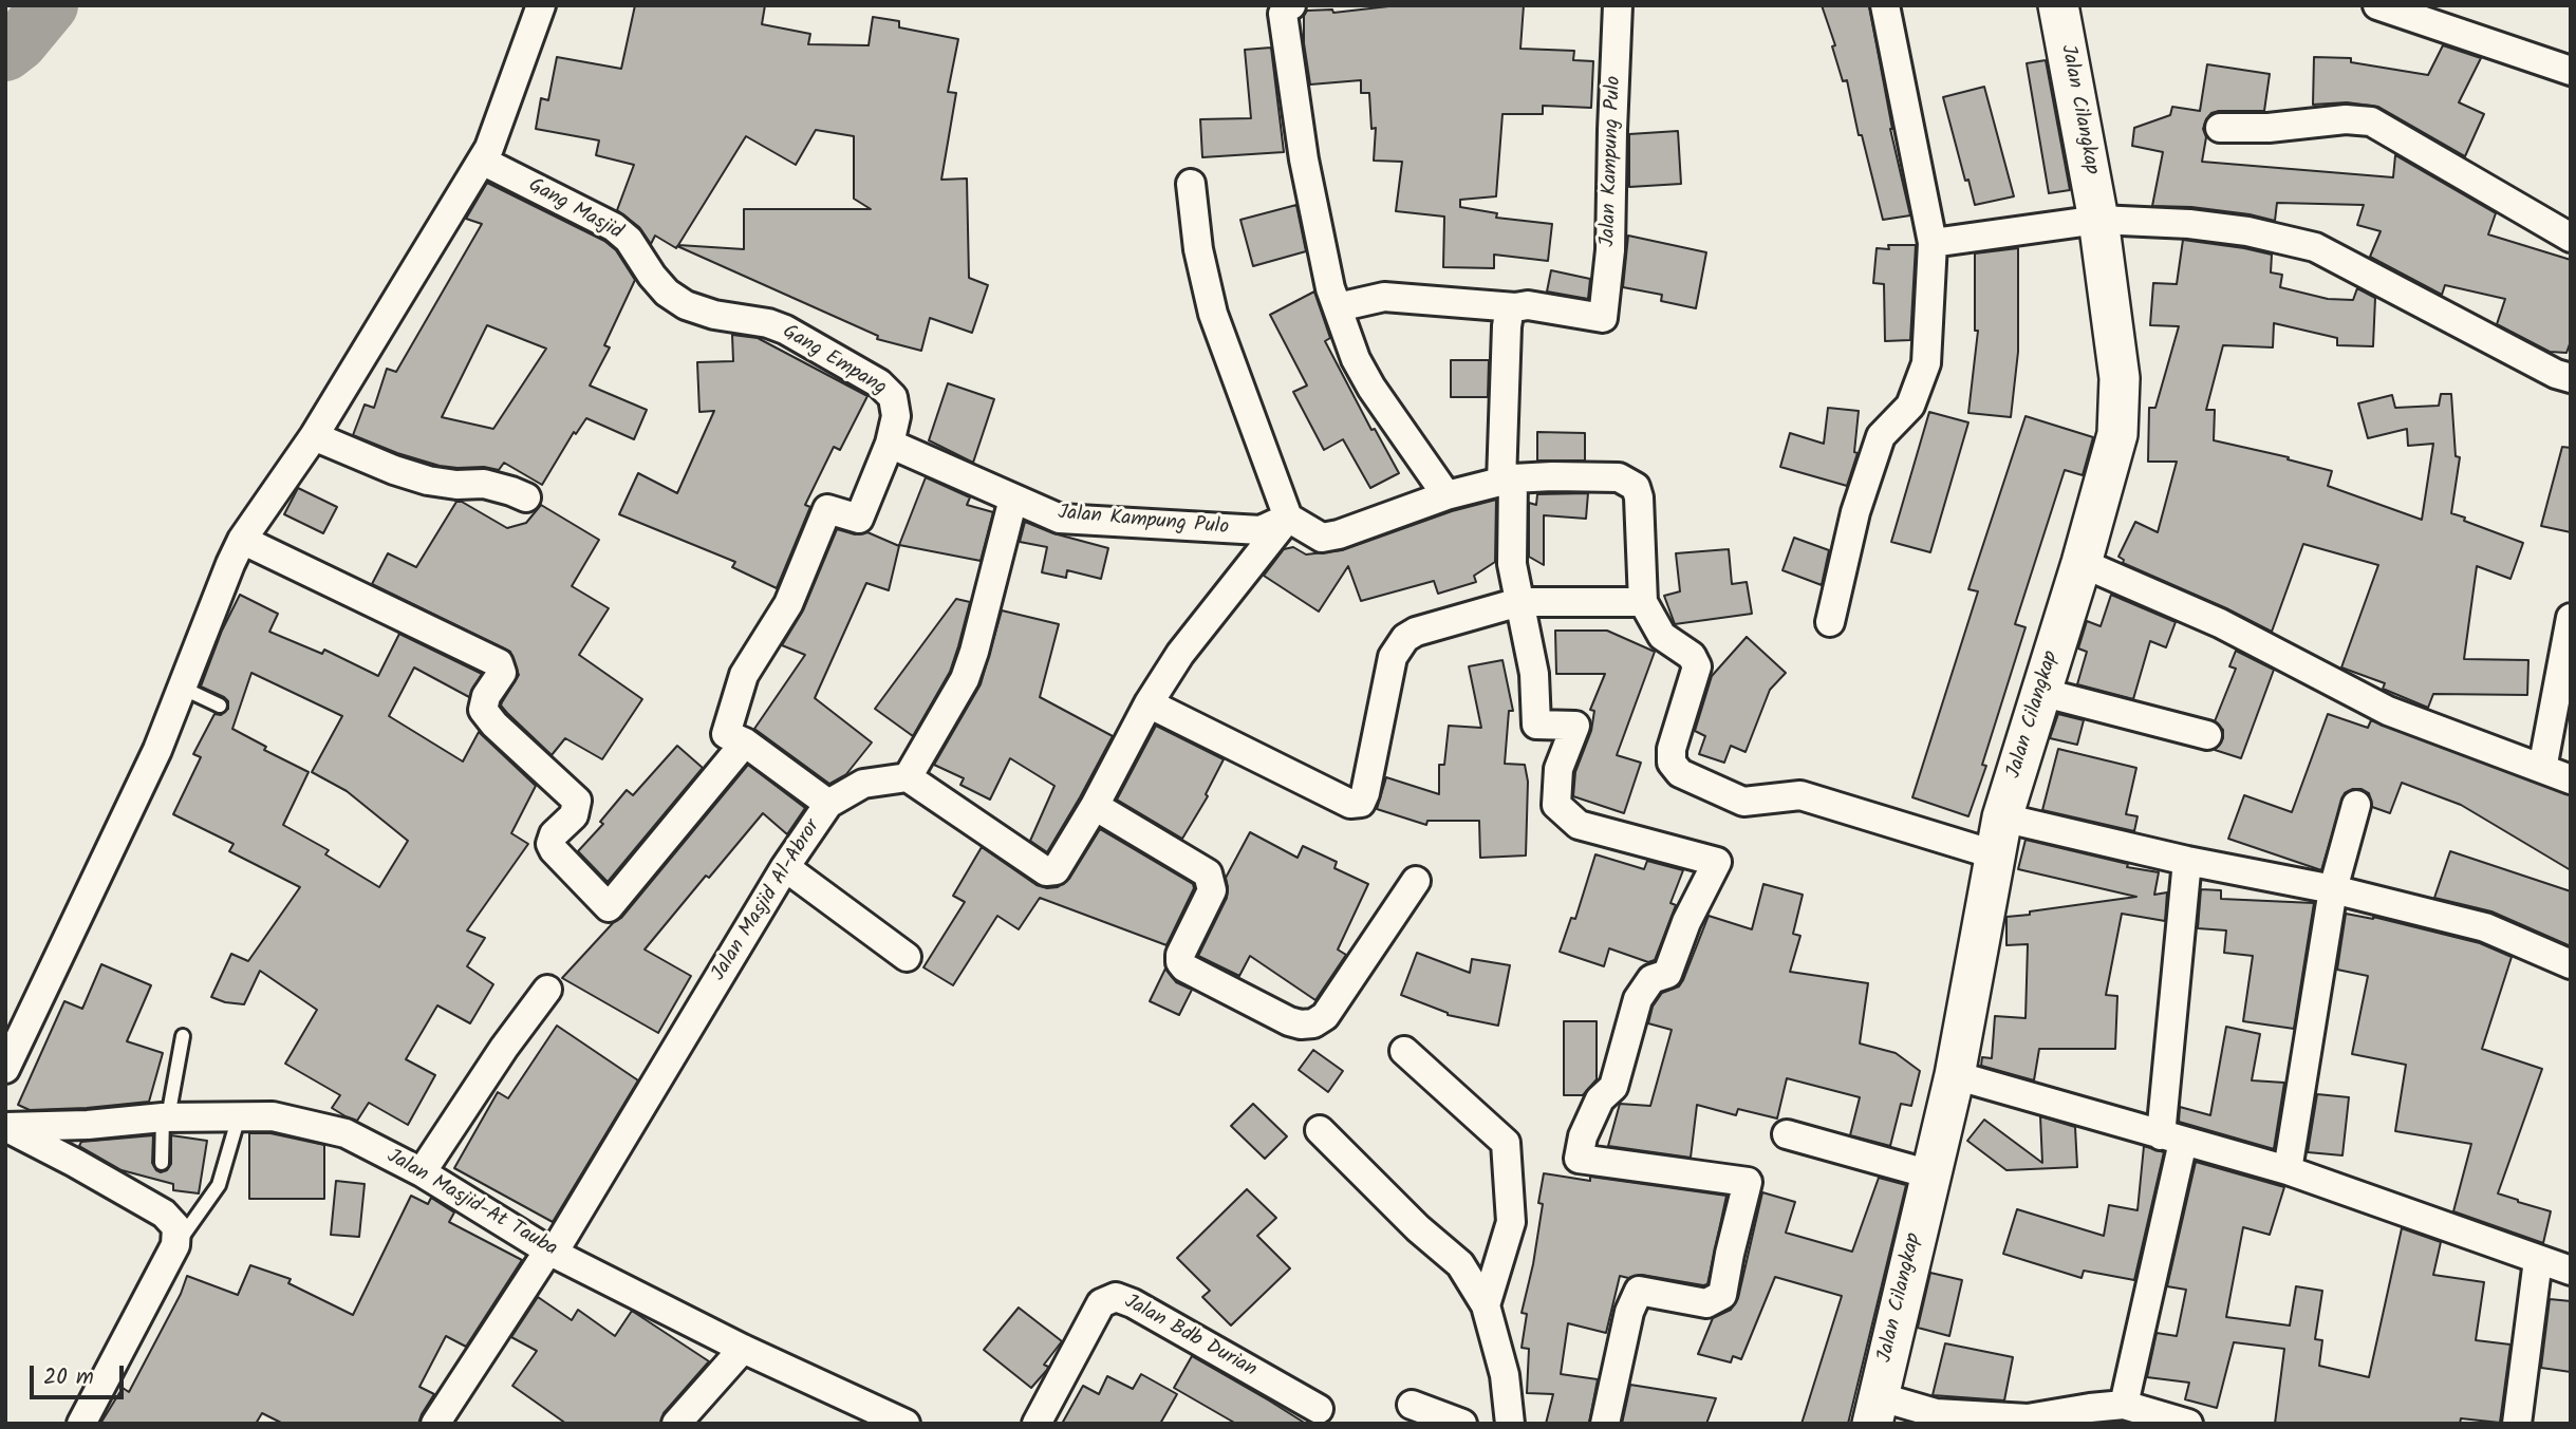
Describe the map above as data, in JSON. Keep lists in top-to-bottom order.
{
  "streets": {
    "street": [
      "Jalan Cilangkap",
      "Jalan Kampung Pulo",
      "Gang Masjid",
      "Gang Empang",
      "Jalan Masjid Al-Abror",
      "Jalan Masjid-At Tauba",
      "Jalan Bdb Durian"
    ]
  },
  "crossings": [
    ["Jalan Kampung Pulo", "Gang Empang"],
    ["Gang Masjid", "Gang Empang"],
    ["Jalan Masjid Al-Abror", "Jalan Masjid-At Tauba"]
  ],
  "scale_bar": "20 m"
}
